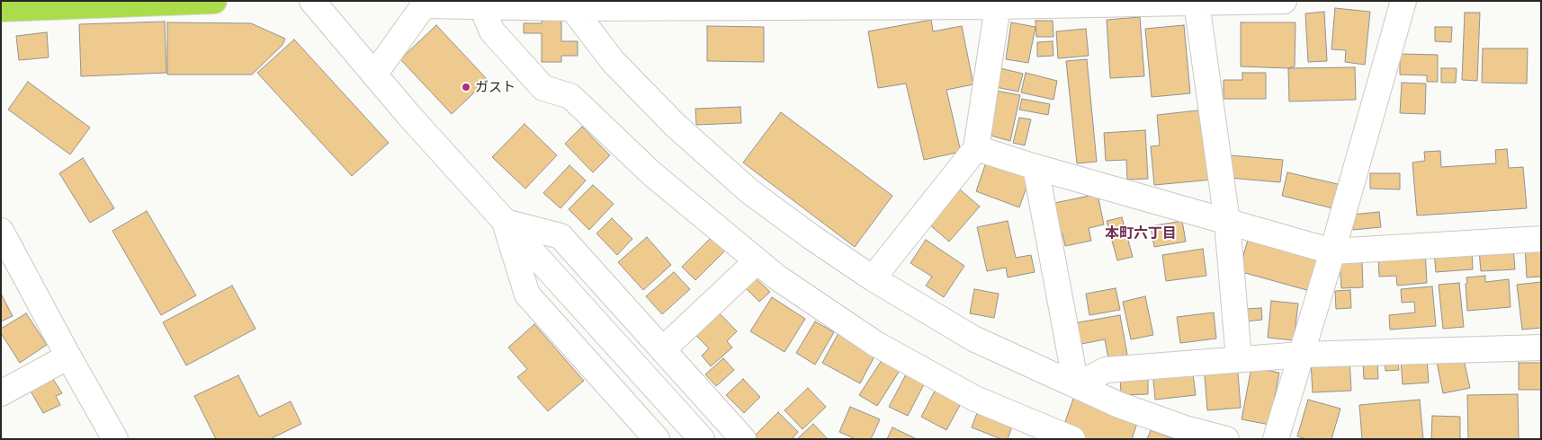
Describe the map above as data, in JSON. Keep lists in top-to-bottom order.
{
  "districts": ["本町六丁目"],
  "places": ["ガスト"]
}
